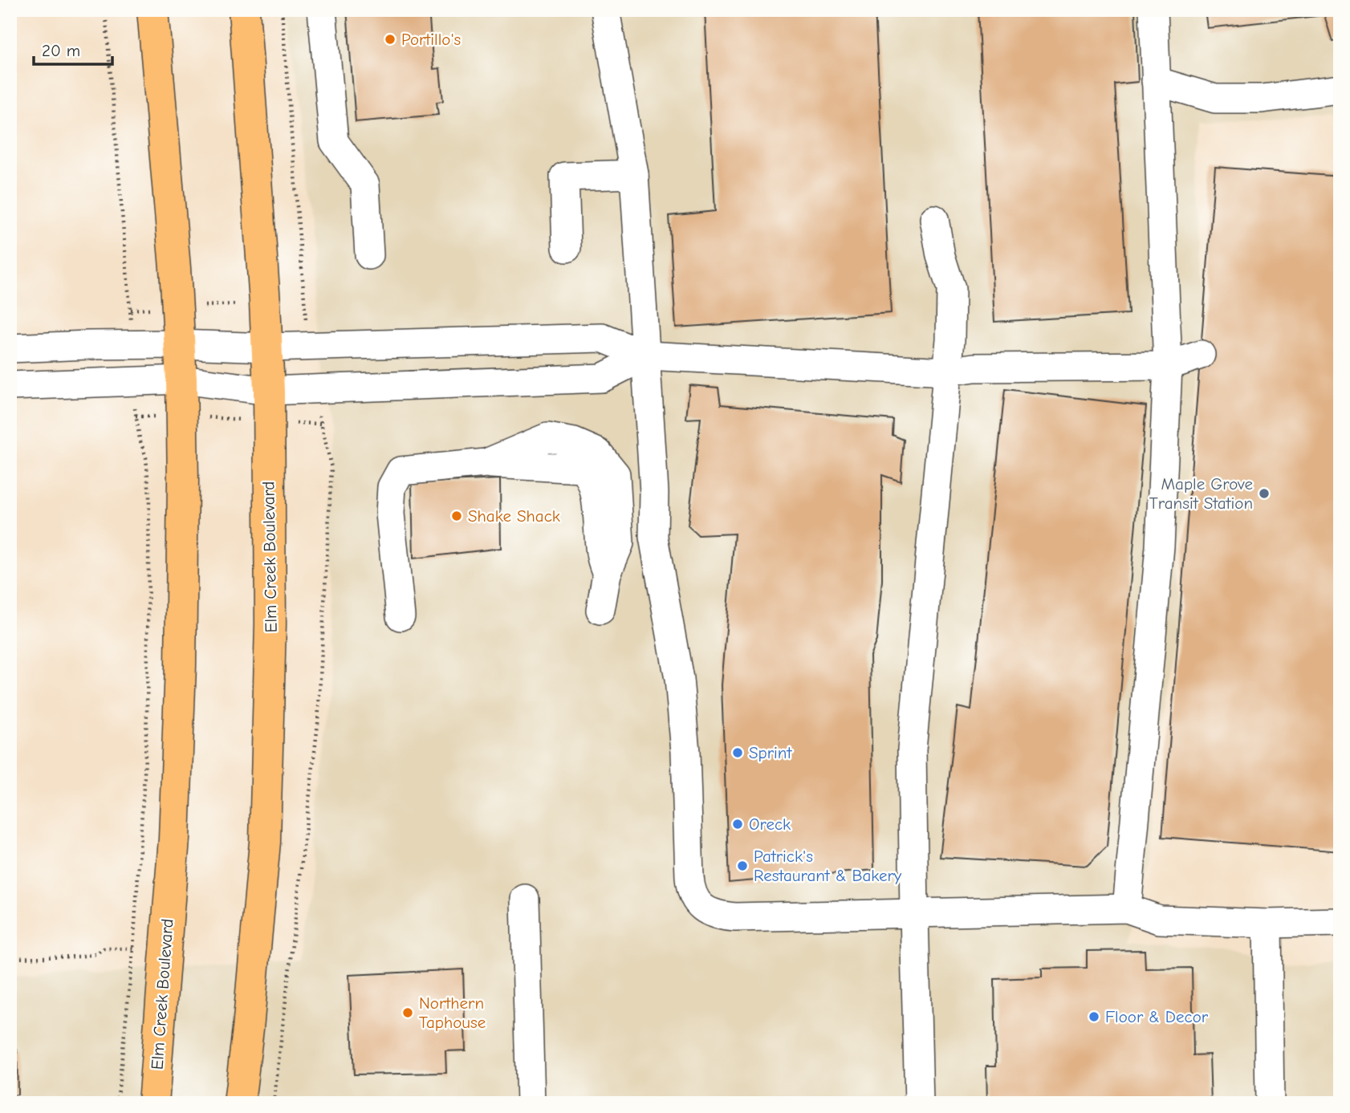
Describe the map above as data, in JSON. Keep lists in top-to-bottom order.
{
  "streets": {
    "main road": ["Elm Creek Boulevard"]
  },
  "places": [
    "Portillo's",
    "Maple Grove Transit Station",
    "Shake Shack",
    "Sprint",
    "Oreck",
    "Patrick's Restaurant & Bakery",
    "Northern Taphouse",
    "Floor & Decor"
  ],
  "scale_bar": "20 m"
}
